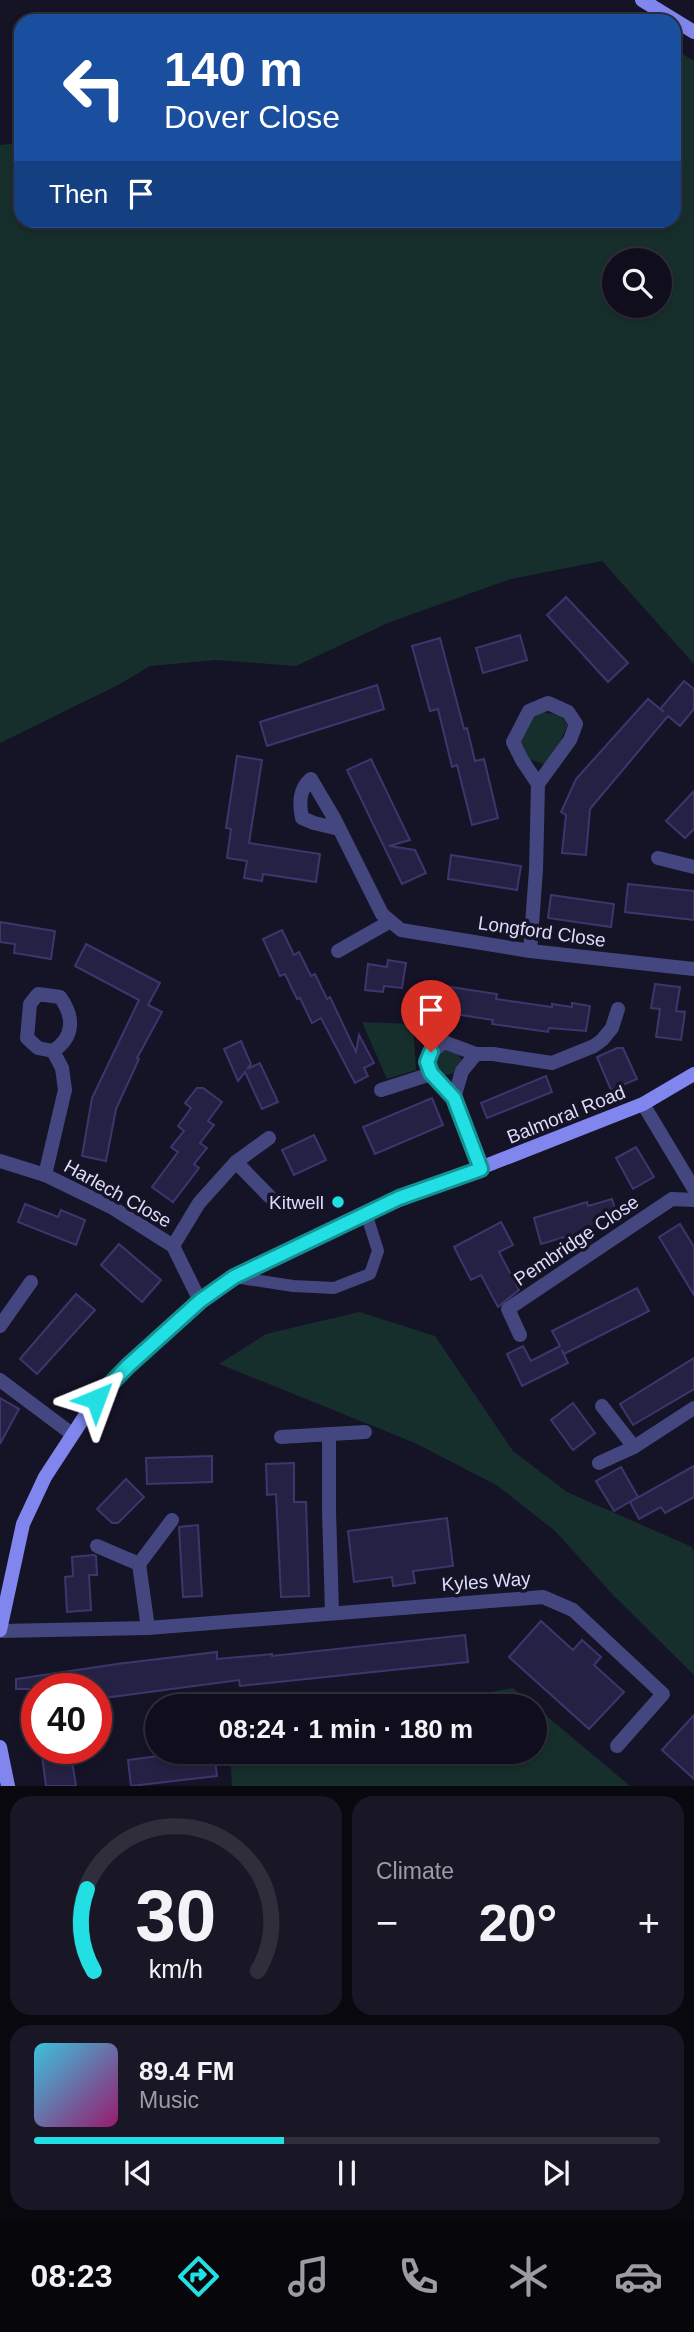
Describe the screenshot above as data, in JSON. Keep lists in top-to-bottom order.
{
  "streets": {
    "street": [
      "Longford Close",
      "Balmoral Road",
      "Harlech Close",
      "Pembridge Close",
      "Kyles Way"
    ]
  },
  "crossings": [
    ["Balmoral Road", "Harlech Close"],
    ["Balmoral Road", "Kyles Way"]
  ],
  "places": ["Kitwell"],
  "page": {
    "turn": ["140 m", "Dover Close"],
    "then": "Then",
    "limit": "40",
    "trip": "08:24 · 1 min · 180 m",
    "tile": "Climate",
    "heat": ["−", "20°", "+"],
    "song": ["89.4 FM", "Music"],
    "tabs": "08:23",
    "gauge": ["30", "km/h"]
  }
}
